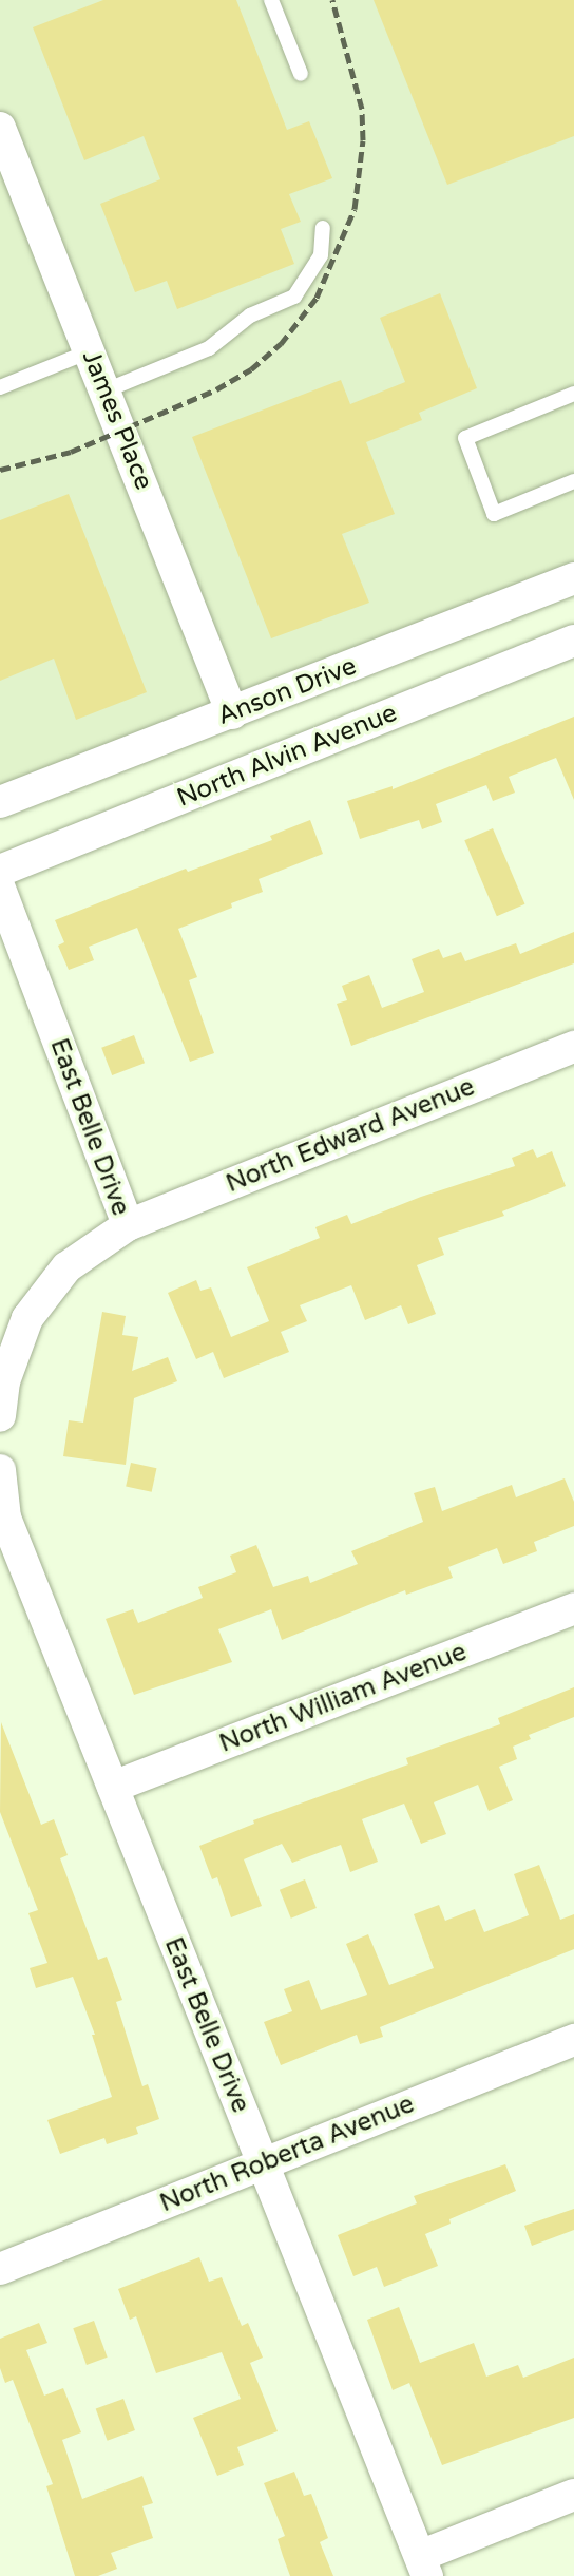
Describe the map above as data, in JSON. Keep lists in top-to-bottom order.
{
  "streets": {
    "street": [
      "James Place",
      "Anson Drive",
      "North Alvin Avenue",
      "East Belle Drive",
      "North Edward Avenue",
      "North William Avenue",
      "North Roberta Avenue"
    ]
  },
  "crossings": [
    ["James Place", "Anson Drive"],
    ["East Belle Drive", "North Edward Avenue"],
    ["East Belle Drive", "North William Avenue"],
    ["East Belle Drive", "North Roberta Avenue"]
  ]
}
